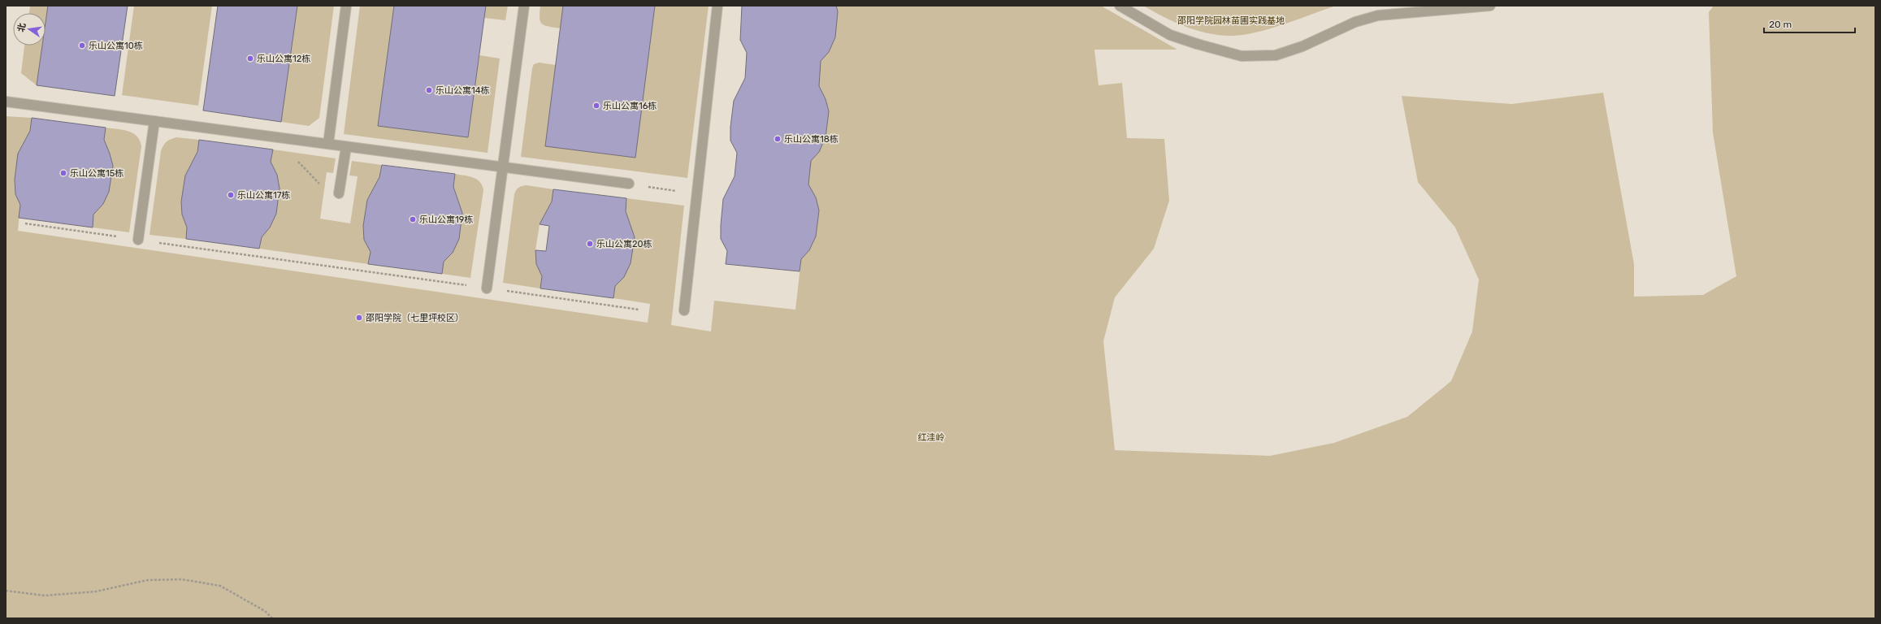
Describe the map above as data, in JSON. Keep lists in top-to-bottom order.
{
  "parks": ["邵阳学院园林苗圃实践基地", "红洼岭"],
  "places": [
    "乐山公寓10栋",
    "乐山公寓12栋",
    "乐山公寓14栋",
    "乐山公寓16栋",
    "乐山公寓18栋",
    "乐山公寓15栋",
    "乐山公寓17栋",
    "乐山公寓19栋",
    "乐山公寓20栋",
    "邵阳学院（七里坪校区）"
  ],
  "scale_bar": "20 m",
  "north": "left"
}
